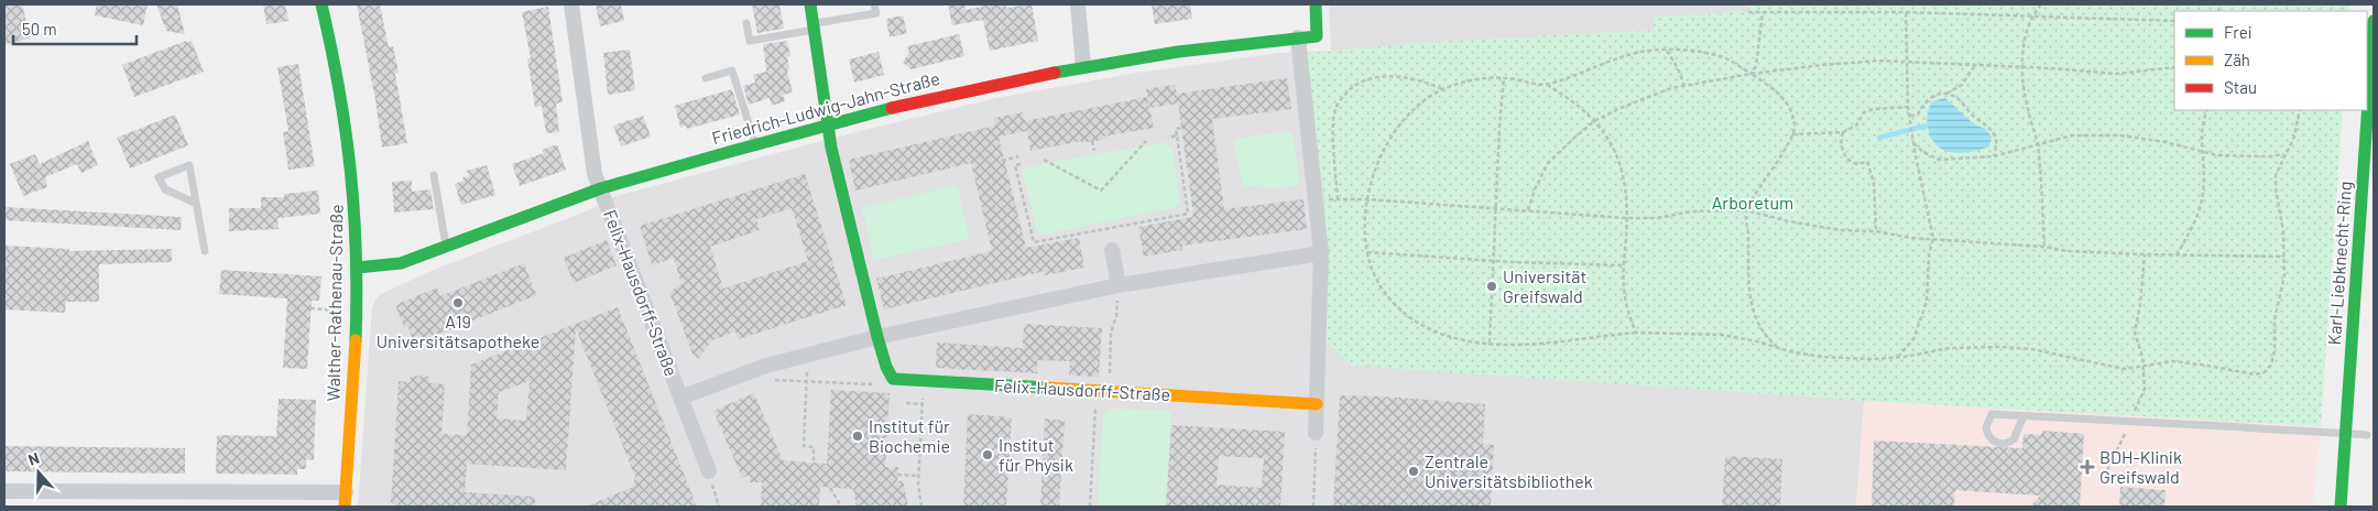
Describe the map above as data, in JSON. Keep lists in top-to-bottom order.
{
  "streets": {
    "street": [
      "Friedrich-Ludwig-Jahn-Straße",
      "Karl-Liebknecht-Ring",
      "Felix-Hausdorff-Straße",
      "Walther-Rathenau-Straße"
    ]
  },
  "crossings": [
    ["Friedrich-Ludwig-Jahn-Straße", "Felix-Hausdorff-Straße"],
    ["Friedrich-Ludwig-Jahn-Straße", "Walther-Rathenau-Straße"]
  ],
  "parks": ["Arboretum"],
  "places": {
    "other": [
      "Universität Greifswald",
      "A19 Universitätsapotheke",
      "Institut für Biochemie",
      "Institut für Physik",
      "Zentrale Universitätsbibliothek"
    ],
    "health": ["BDH-Klinik Greifswald"]
  },
  "legend": ["Frei", "Zäh", "Stau"],
  "scale_bar": "50 m",
  "north": "top"
}
